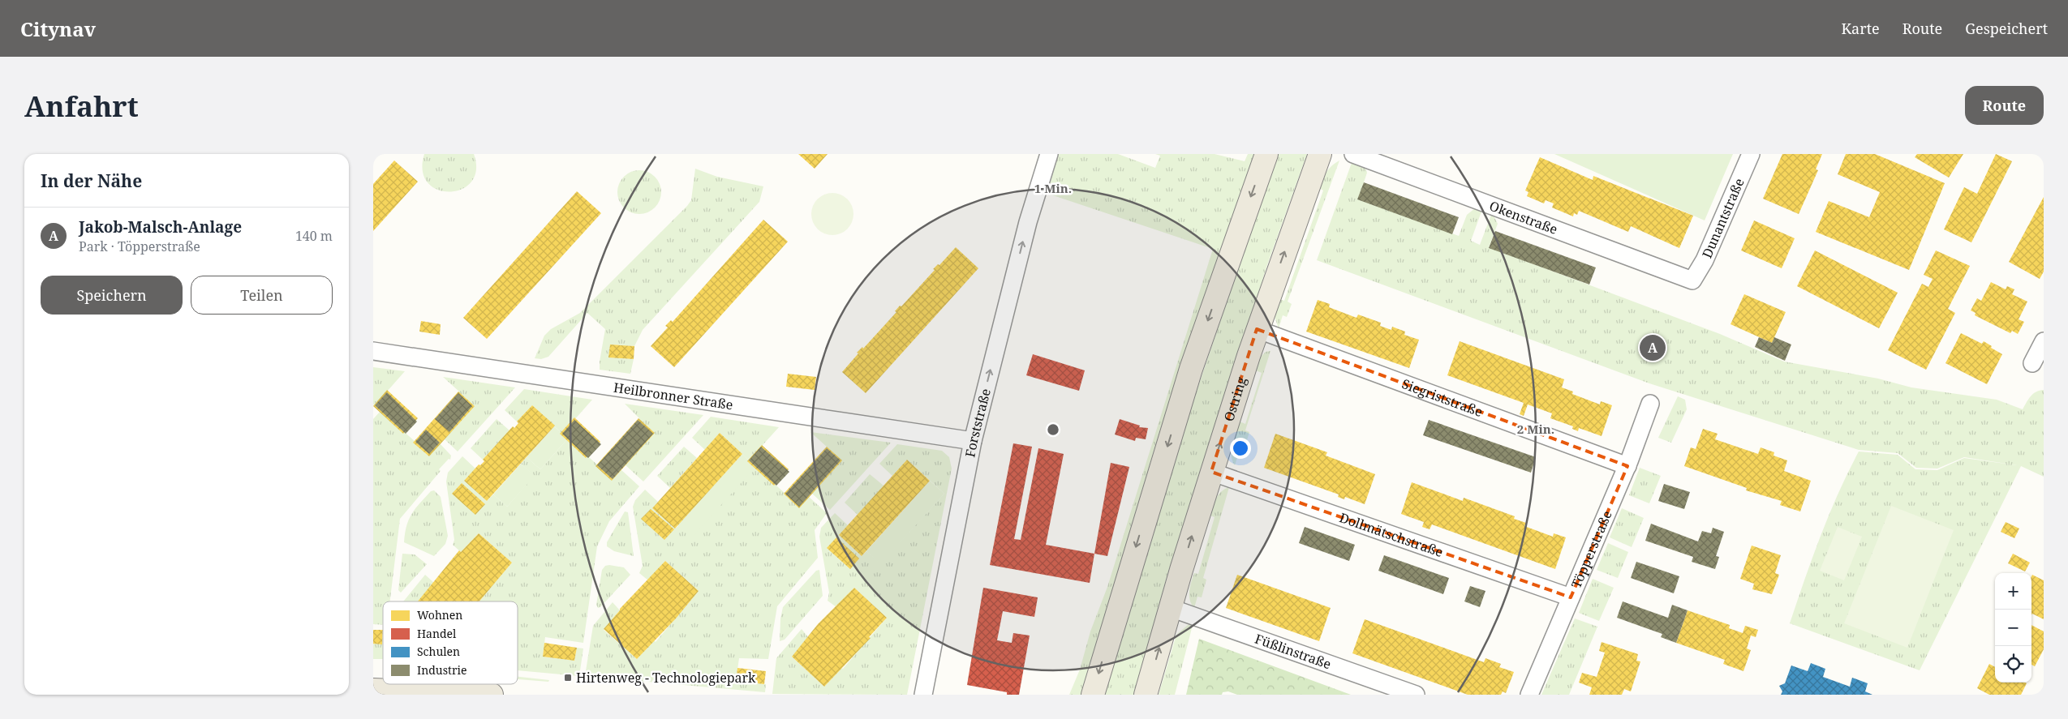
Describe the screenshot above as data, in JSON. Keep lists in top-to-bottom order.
{
  "streets": {
    "main road": ["Ostring"],
    "street": [
      "Okenstraße",
      "Dunantstraße",
      "Heilbronner Straße",
      "Siegriststraße",
      "Forststraße",
      "Dollmätschstraße",
      "Töpperstraße",
      "Füßlinstraße"
    ]
  },
  "crossings": [
    ["Okenstraße", "Dunantstraße"],
    ["Heilbronner Straße", "Forststraße"],
    ["Siegriststraße", "Ostring"],
    ["Siegriststraße", "Töpperstraße"],
    ["Ostring", "Dollmätschstraße"],
    ["Ostring", "Füßlinstraße"],
    ["Dollmätschstraße", "Töpperstraße"]
  ],
  "one_way": ["Forststraße"],
  "places": {
    "transit": ["Hirtenweg - Technologiepark"]
  },
  "legend": [
    "Wohnen",
    "Handel",
    "Schulen",
    "Industrie"
  ],
  "page": {
    "header": "Citynav",
    "nav": ["Karte", "Route", "Gespeichert"],
    "buttons": [
      "Route",
      ["Speichern", "Teilen"]
    ],
    "title": "Anfahrt",
    "heading": "In der Nähe",
    "list": [
      {
        "mark": "A",
        "name": "Jakob-Malsch-Anlage",
        "note": "Park · Töpperstraße",
        "value": "140 m"
      }
    ],
    "pins": "A",
    "map_buttons": ["+", "−"]
  },
  "rings": ["1 Min.", "2 Min."]
}
